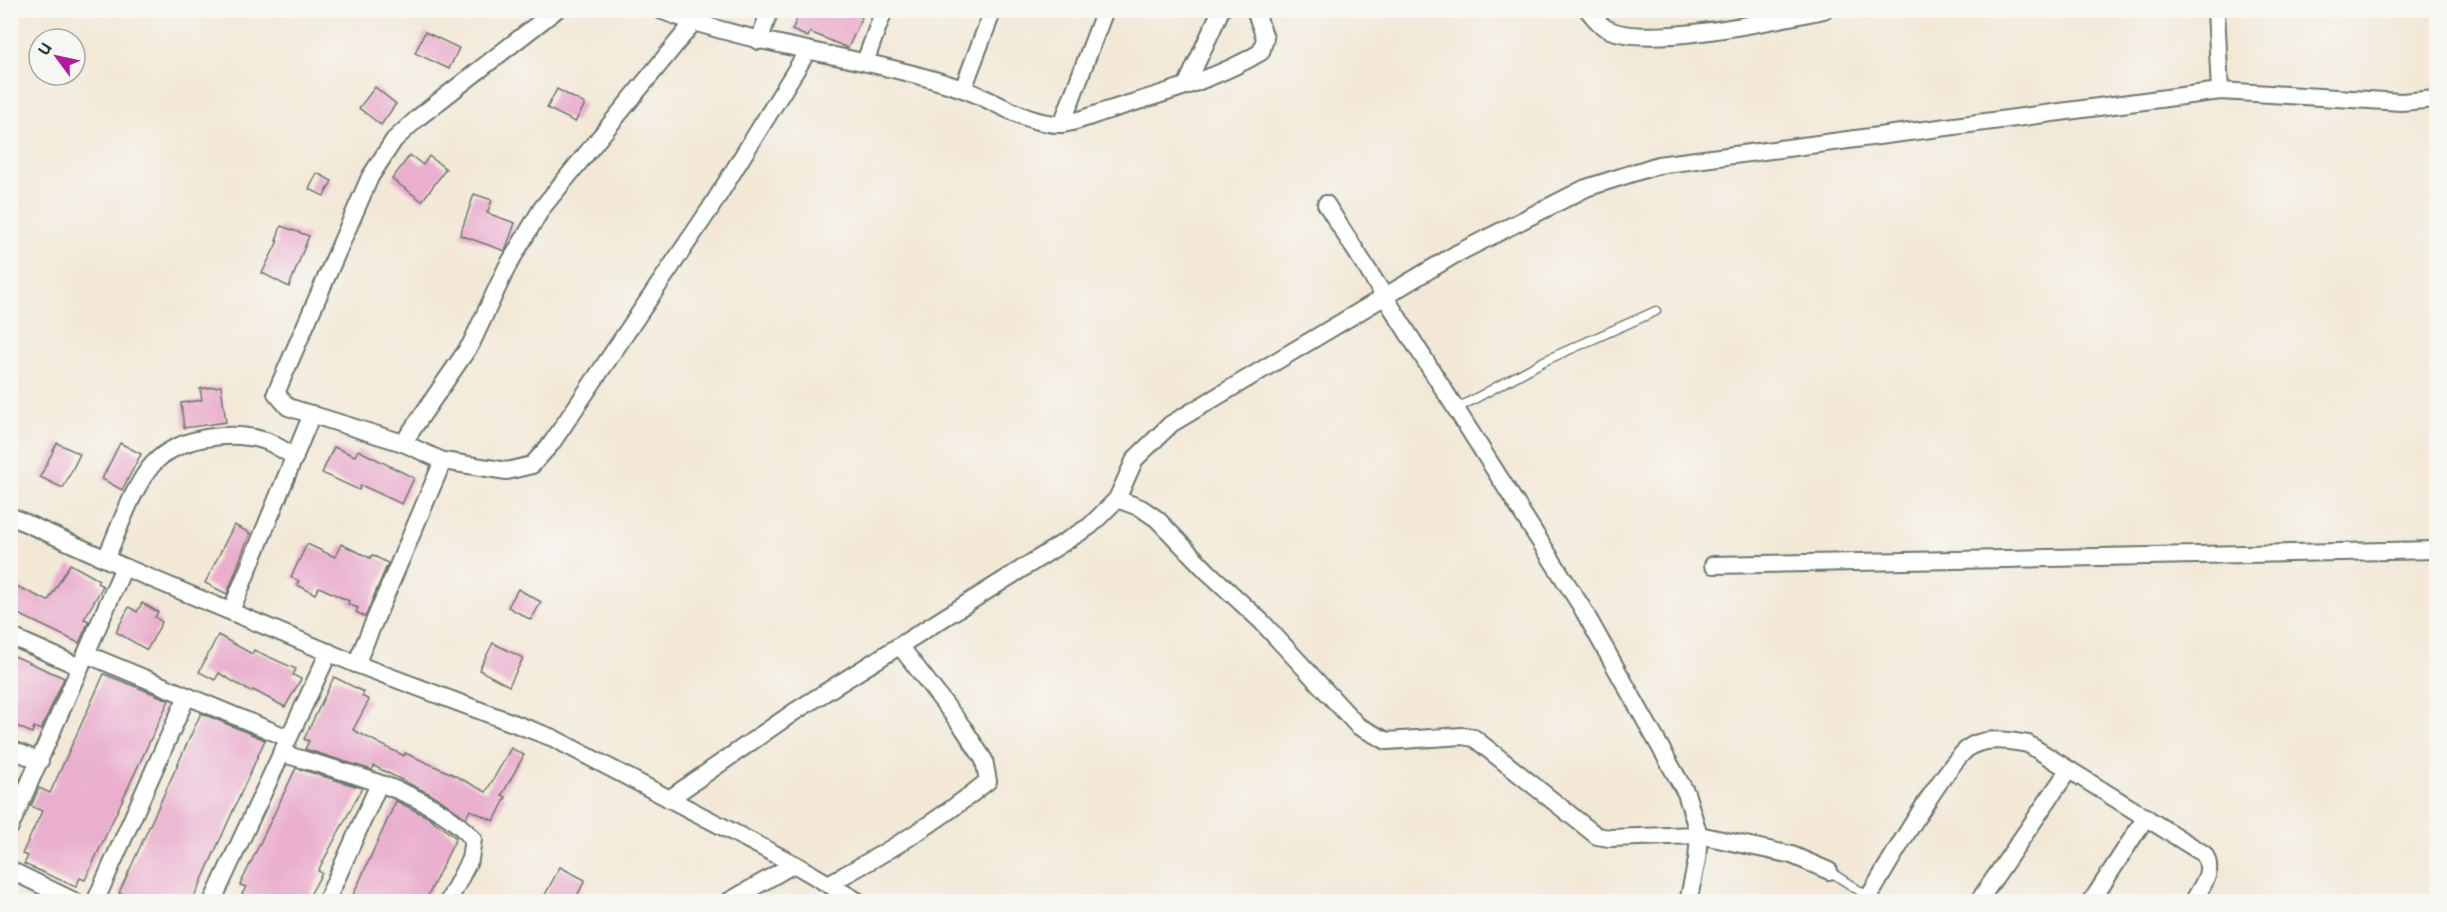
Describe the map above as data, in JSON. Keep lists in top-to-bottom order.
{
  "north": "top left"
}
